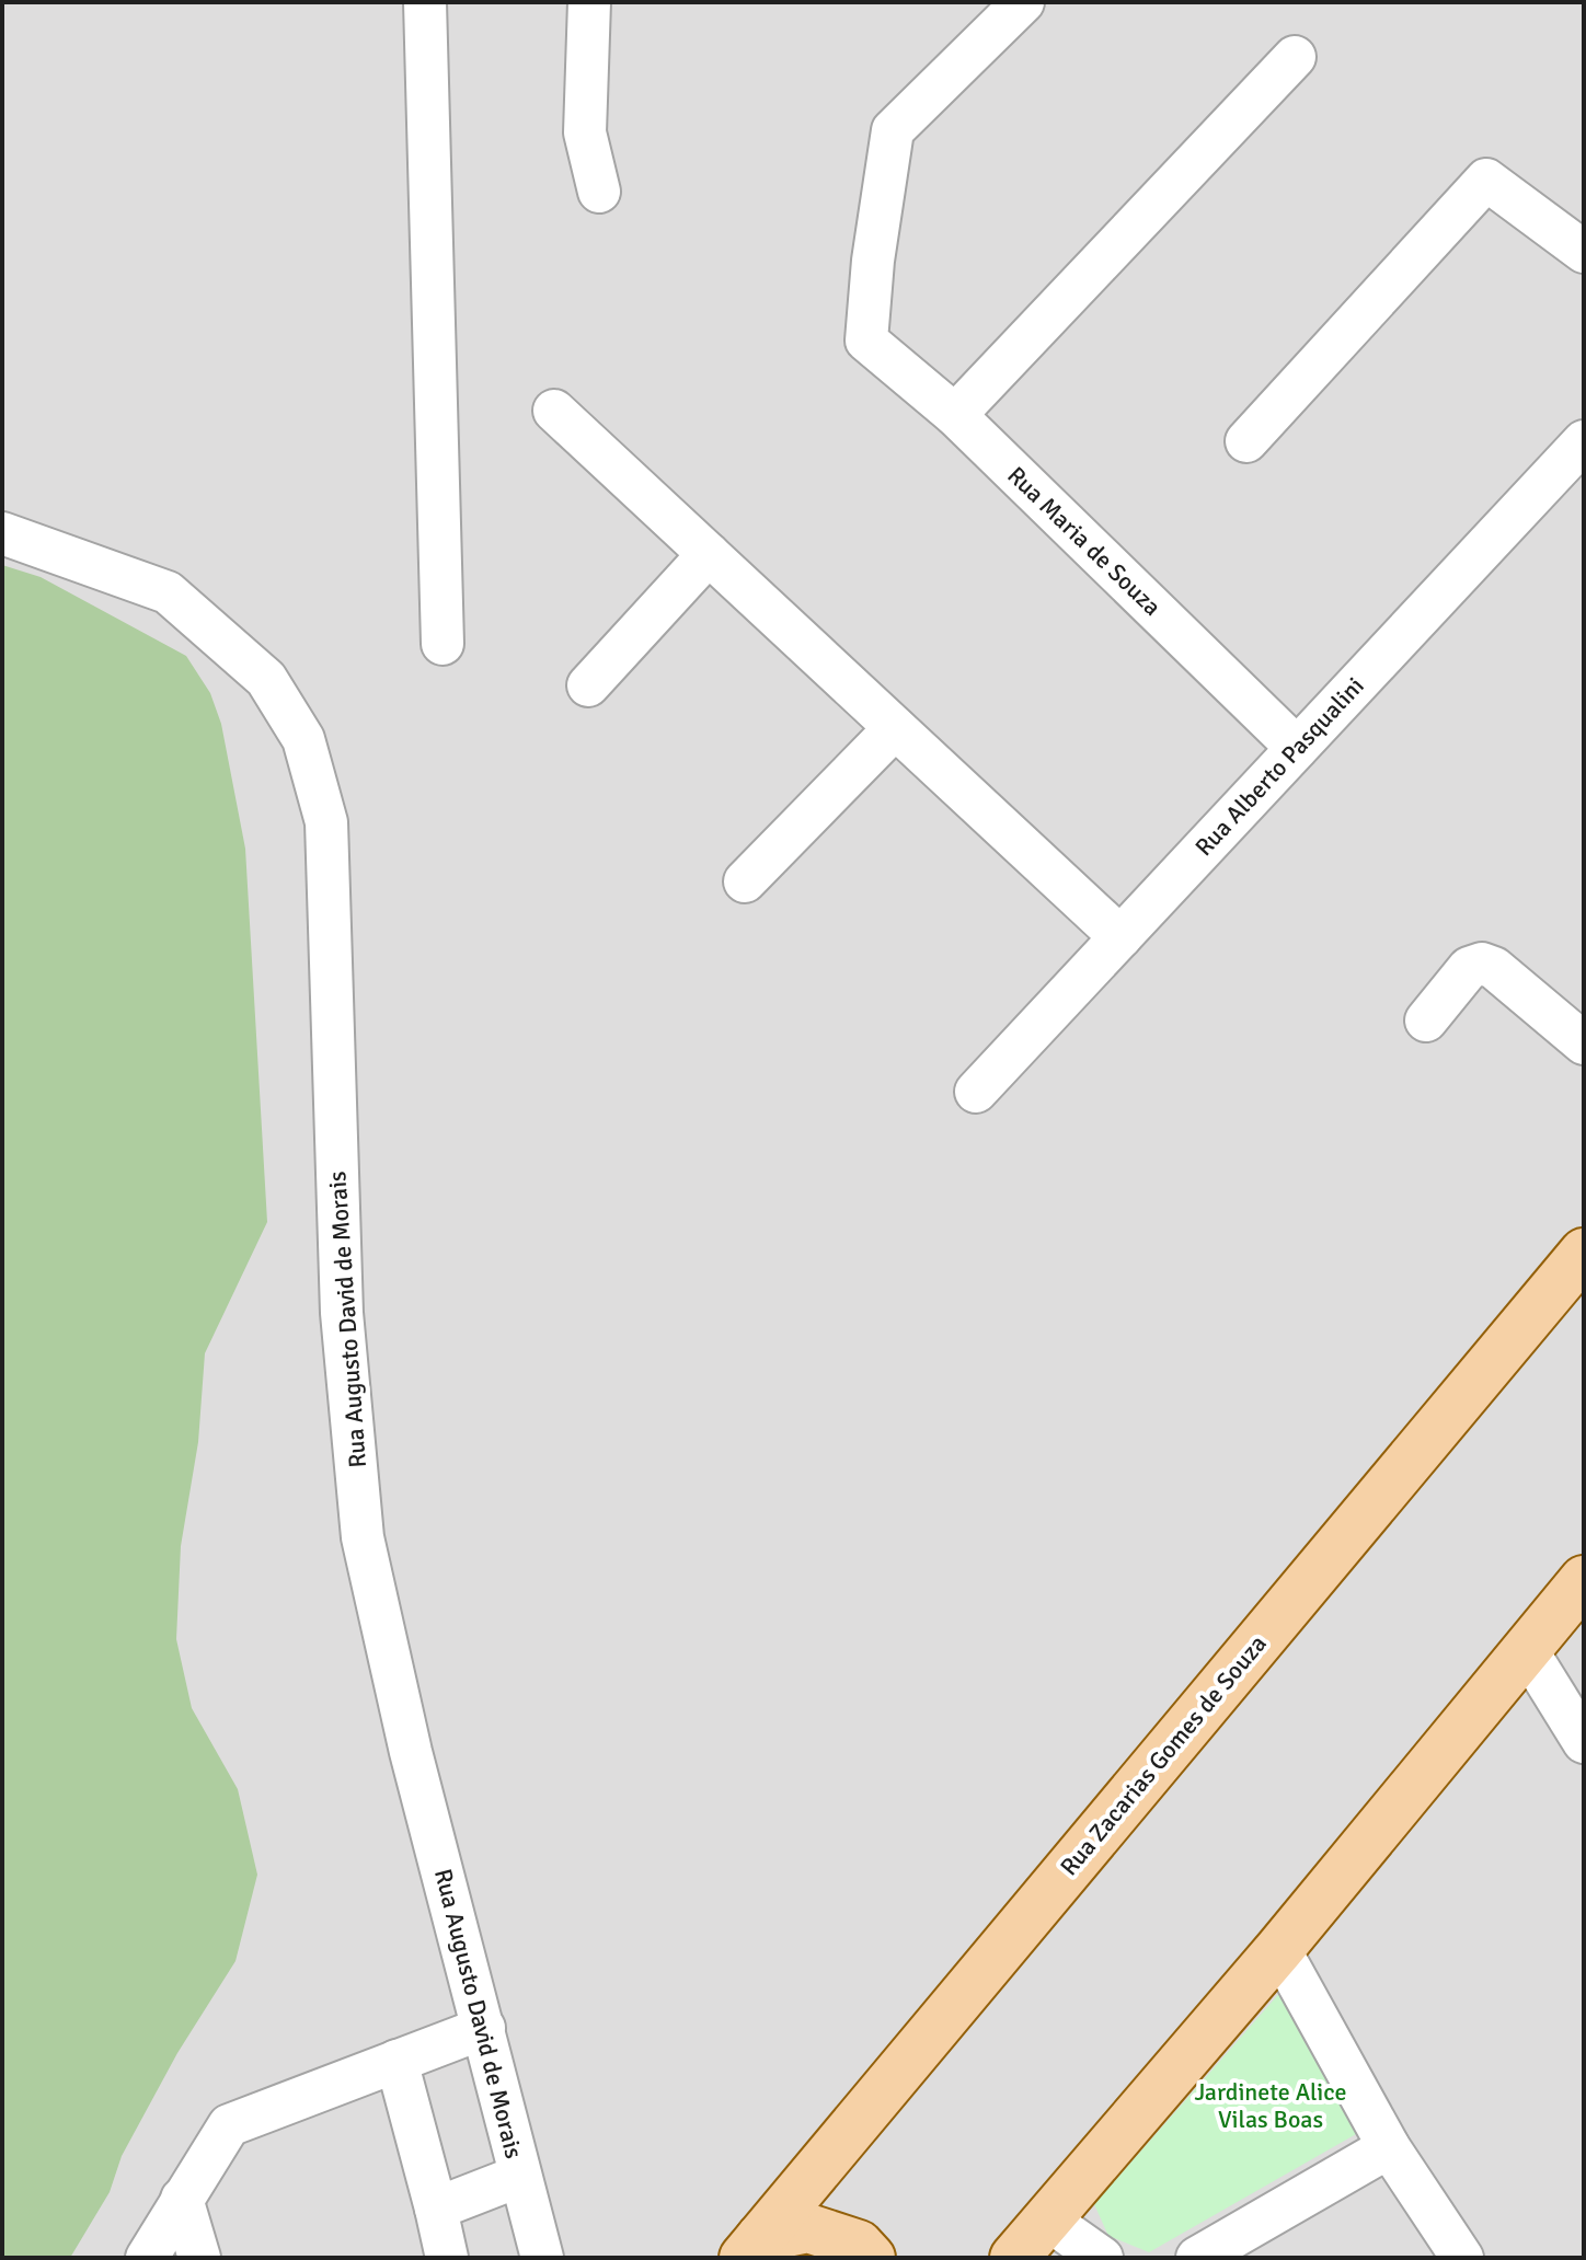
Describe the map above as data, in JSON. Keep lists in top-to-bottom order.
{
  "streets": {
    "main road": ["Rua Zacarias Gomes de Souza"],
    "street": ["Rua Maria de Souza", "Rua Alberto Pasqualini", "Rua Augusto David de Morais"]
  },
  "crossings": [
    ["Rua Maria de Souza", "Rua Alberto Pasqualini"]
  ],
  "parks": ["Jardinete Alice Vilas Boas"]
}
